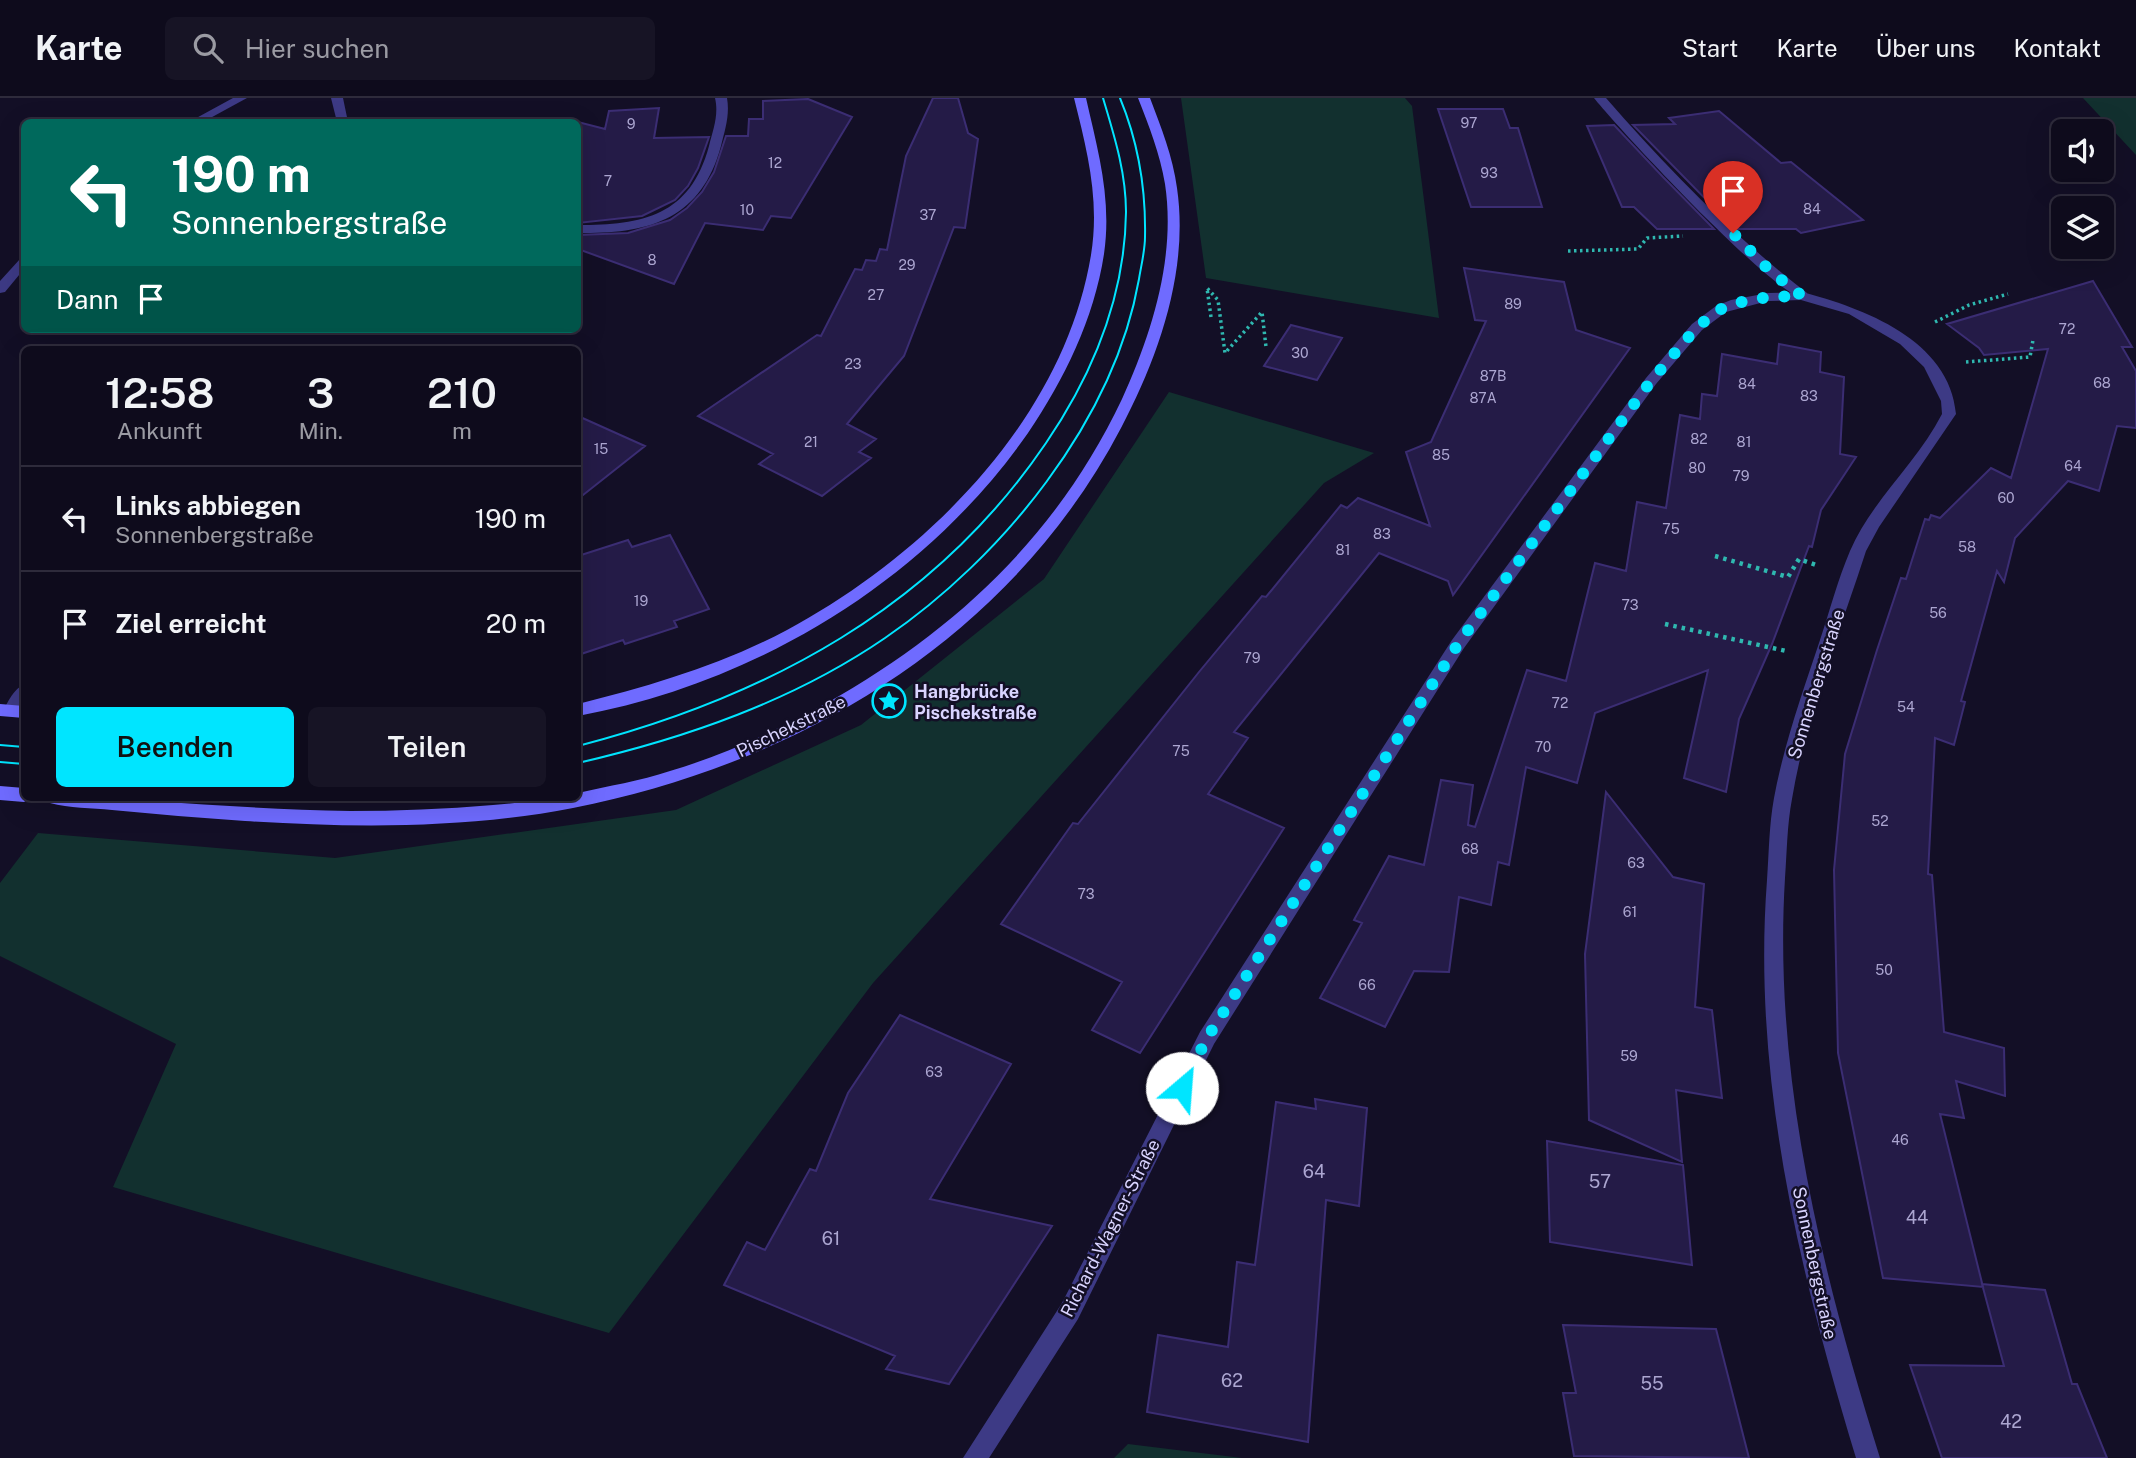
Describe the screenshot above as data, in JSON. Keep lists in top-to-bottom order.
{
  "streets": {
    "main road": ["Pischekstraße"],
    "street": ["Sonnenbergstraße", "Richard-Wagner-Straße"]
  },
  "crossings": [
    ["Sonnenbergstraße", "Richard-Wagner-Straße"]
  ],
  "places": {
    "place": ["Hangbrücke Pischekstraße"]
  },
  "house_numbers": [
    "97",
    "9",
    "12",
    "93",
    "7",
    "84",
    "10",
    "37",
    "8",
    "29",
    "27",
    "89",
    "72",
    "30",
    "23",
    "87B",
    "68",
    "84",
    "83",
    "87A",
    "82",
    "21",
    "81",
    "15",
    "85",
    "64",
    "80",
    "79",
    "60",
    "75",
    "83",
    "58",
    "81",
    "19",
    "73",
    "56",
    "79",
    "72",
    "54",
    "70",
    "75",
    "52",
    "68",
    "63",
    "73",
    "61",
    "50",
    "66",
    "59",
    "63",
    "46",
    "64",
    "57",
    "44",
    "61",
    "62",
    "55",
    "42"
  ],
  "page": {
    "header": "Karte",
    "search": "Hier suchen",
    "nav": [
      "Start",
      "Karte",
      "Über uns",
      "Kontakt"
    ],
    "turn": ["190 m", "Sonnenbergstraße"],
    "then": "Dann",
    "eta": [
      "12:58",
      "Ankunft",
      "3",
      "Min.",
      "210",
      "m"
    ],
    "list": [
      {
        "name": "Links abbiegen",
        "note": "Sonnenbergstraße",
        "value": "190 m"
      },
      {
        "name": "Ziel erreicht",
        "value": "20 m"
      }
    ],
    "buttons": ["Beenden", "Teilen"]
  }
}
